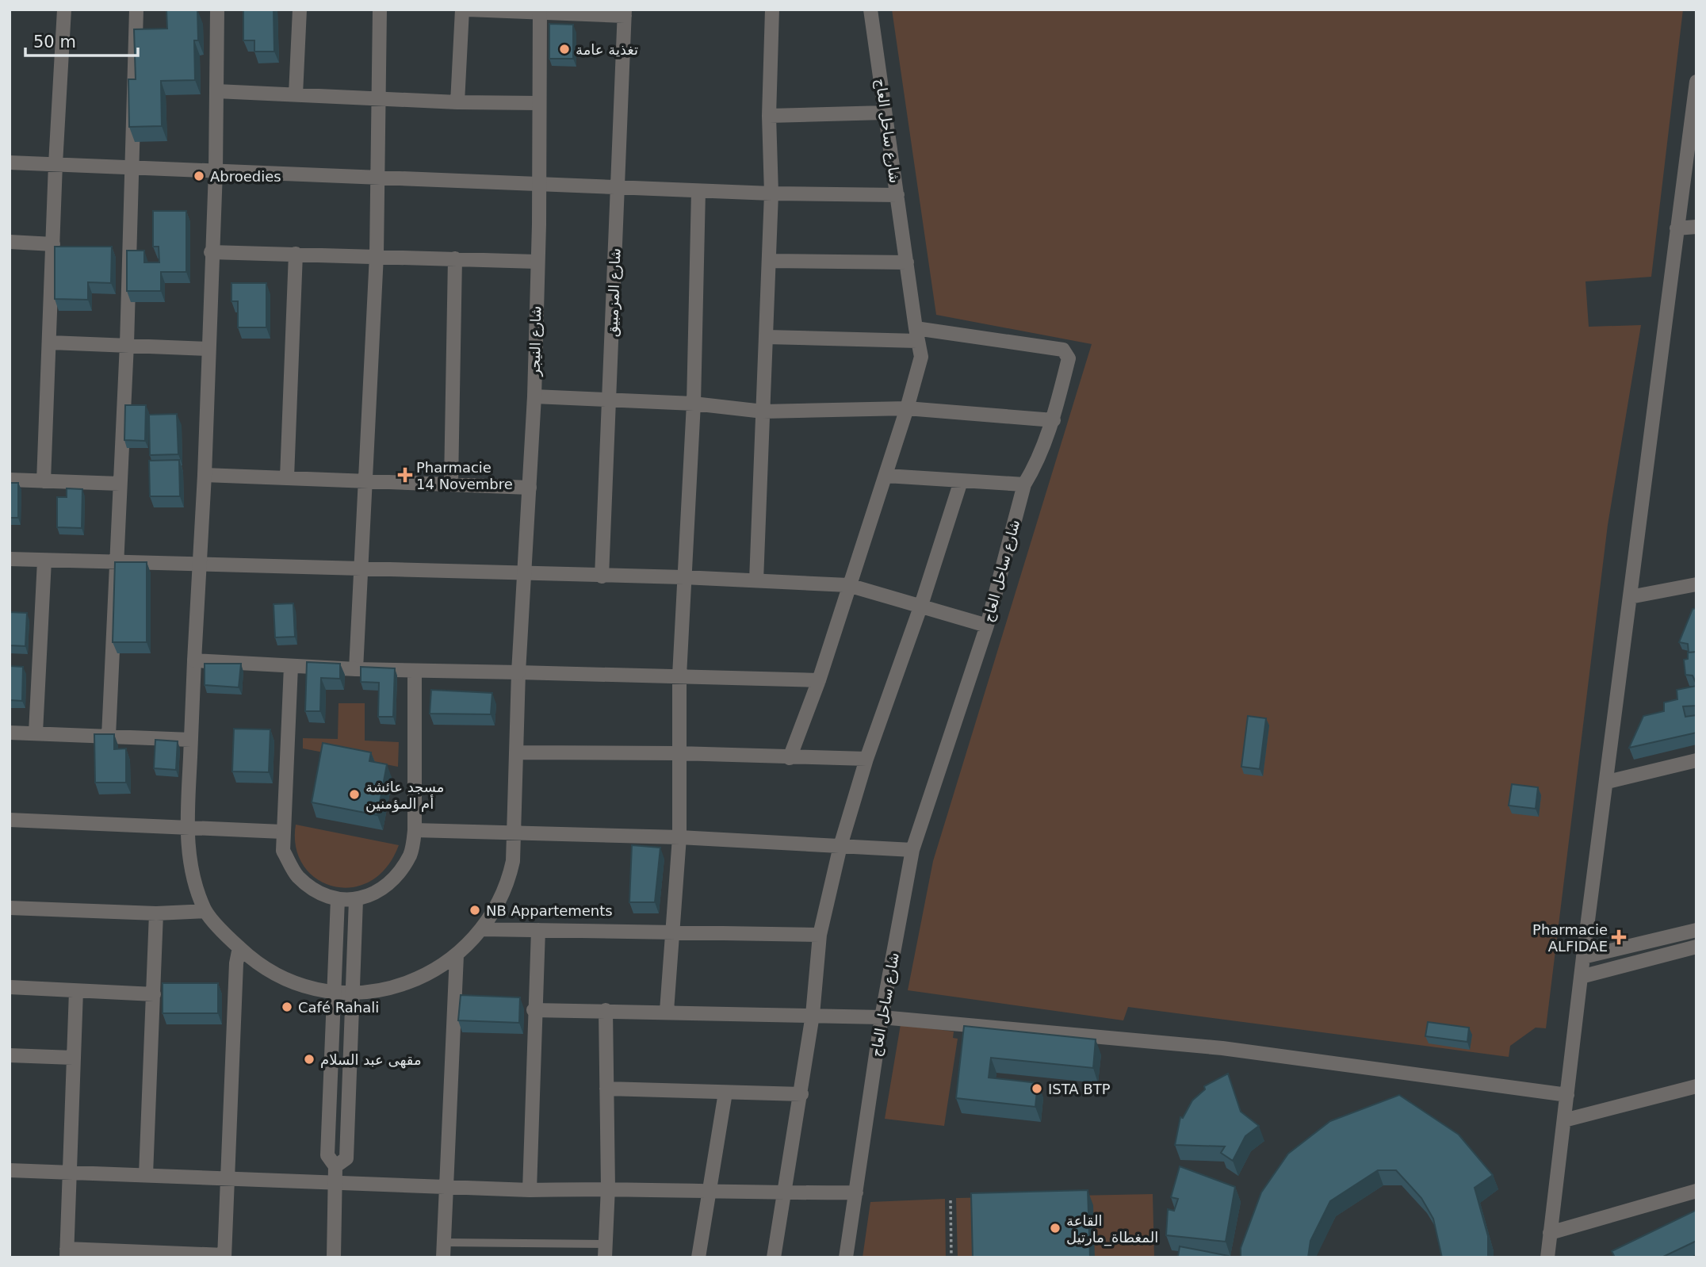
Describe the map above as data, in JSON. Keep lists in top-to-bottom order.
{
  "streets": {
    "street": ["شارع ساحل العاج", "شارع المزمبيق", "شارع النيجر"]
  },
  "places": {
    "other": [
      "تغذية عامة",
      "Abroedies",
      "مسجد عائشة أم المؤمنين",
      "NB Appartements",
      "Café Rahali",
      "مقهى عبد السلام",
      "ISTA BTP",
      "القاعة المغطاة_مارتيل"
    ],
    "health": ["Pharmacie 14 Novembre", "Pharmacie ALFIDAE"]
  },
  "scale_bar": "50 m"
}
